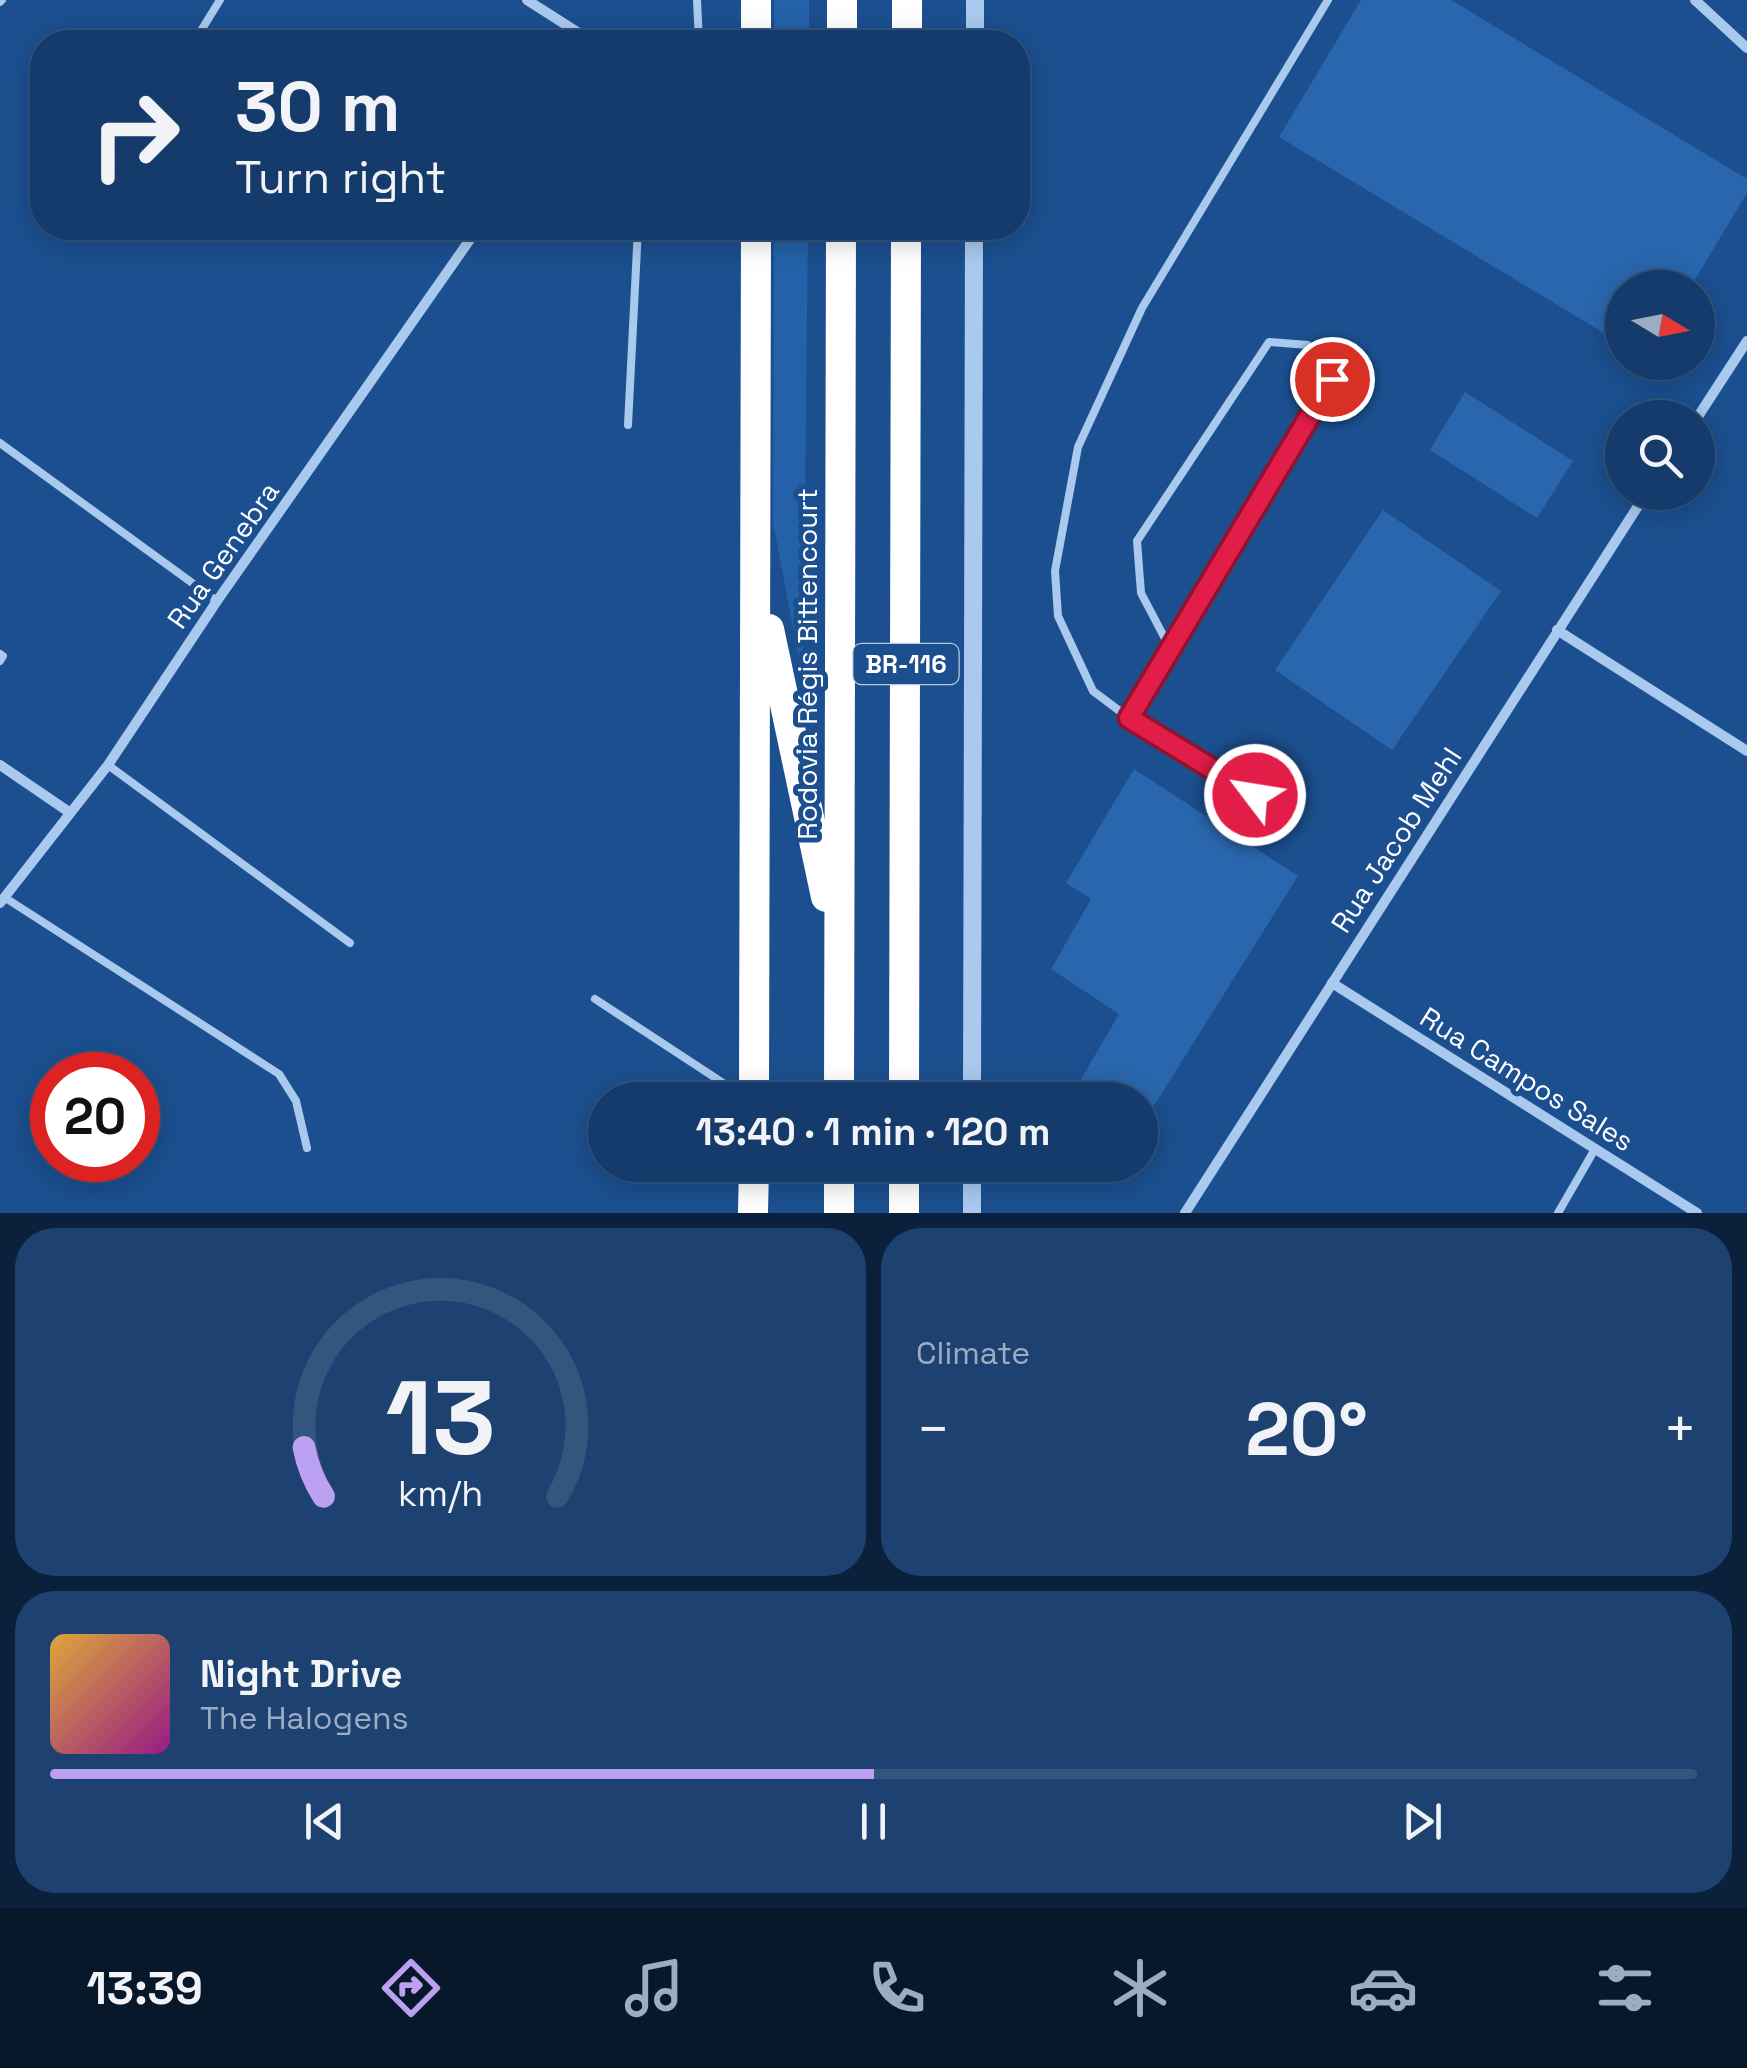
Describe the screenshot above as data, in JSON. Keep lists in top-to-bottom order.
{
  "streets": {
    "highway": ["Rodovia Régis Bittencourt", "BR-116"],
    "street": ["Rua Genebra", "Rua Jacob Mehl", "Rua Campos Sales"]
  },
  "crossings": [
    ["Rua Jacob Mehl", "Rua Campos Sales"]
  ],
  "north": "right",
  "page": {
    "turn": ["30 m", "Turn right"],
    "limit": "20",
    "trip": "13:40 · 1 min · 120 m",
    "tile": "Climate",
    "heat": ["−", "20°", "+"],
    "song": ["Night Drive", "The Halogens"],
    "tabs": "13:39",
    "gauge": ["13", "km/h"]
  }
}
